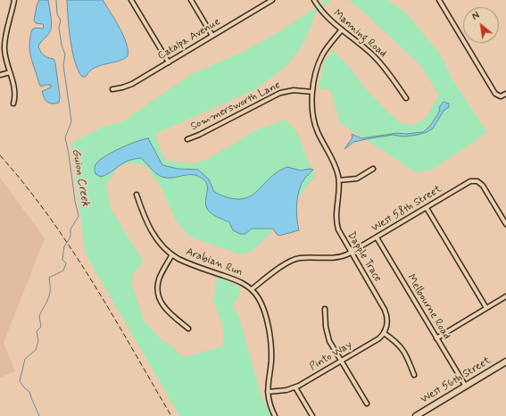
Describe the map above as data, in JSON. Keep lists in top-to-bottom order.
{
  "streets": {
    "main road": ["West 56th Street"],
    "street": [
      "Manning Road",
      "Catalpa Avenue",
      "Sommersworth Lane",
      "West 58th Street",
      "Dapple Trace",
      "Arabian Run",
      "Melbourne Road",
      "Pinto Way"
    ]
  },
  "crossings": [
    ["Manning Road", "Dapple Trace"],
    ["Sommersworth Lane", "Dapple Trace"],
    ["West 58th Street", "Dapple Trace"],
    ["West 58th Street", "Arabian Run"],
    ["West 58th Street", "Melbourne Road"],
    ["Dapple Trace", "Pinto Way"],
    ["Arabian Run", "Pinto Way"],
    ["Melbourne Road", "West 56th Street"]
  ],
  "water": ["Guion Creek"],
  "north": "top left"
}
